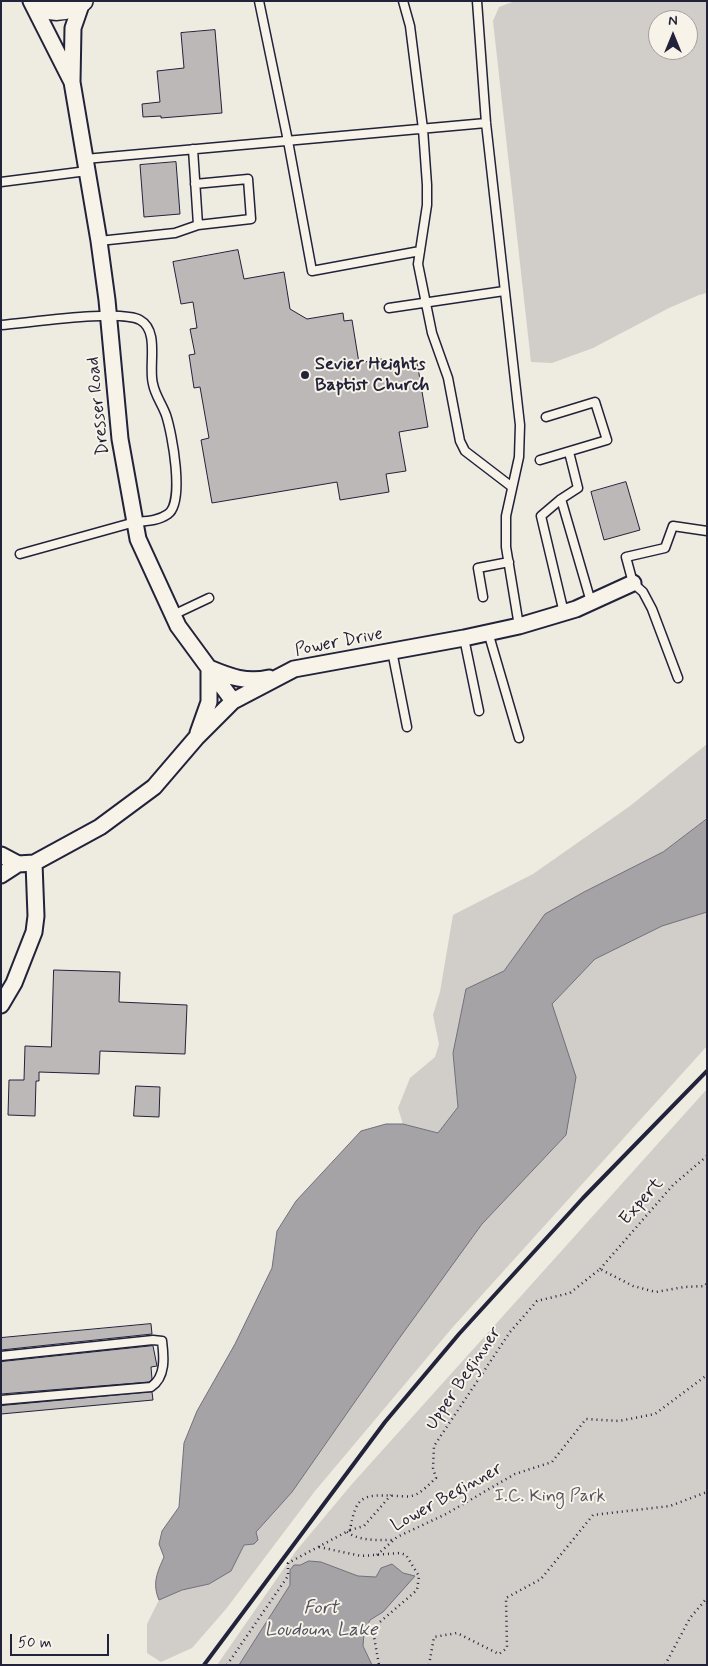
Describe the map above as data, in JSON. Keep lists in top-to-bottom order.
{
  "streets": {
    "street": ["Dresser Road", "Power Drive"],
    "path": ["Expert", "Upper Beginner", "Lower Beginner"]
  },
  "crossings": [
    ["Dresser Road", "Power Drive"],
    ["Expert", "Upper Beginner"]
  ],
  "water": ["Fort Loudoun Lake"],
  "parks": ["I.C. King Park"],
  "places": ["Sevier Heights Baptist Church"],
  "scale_bar": "50 m",
  "north": "top"
}
